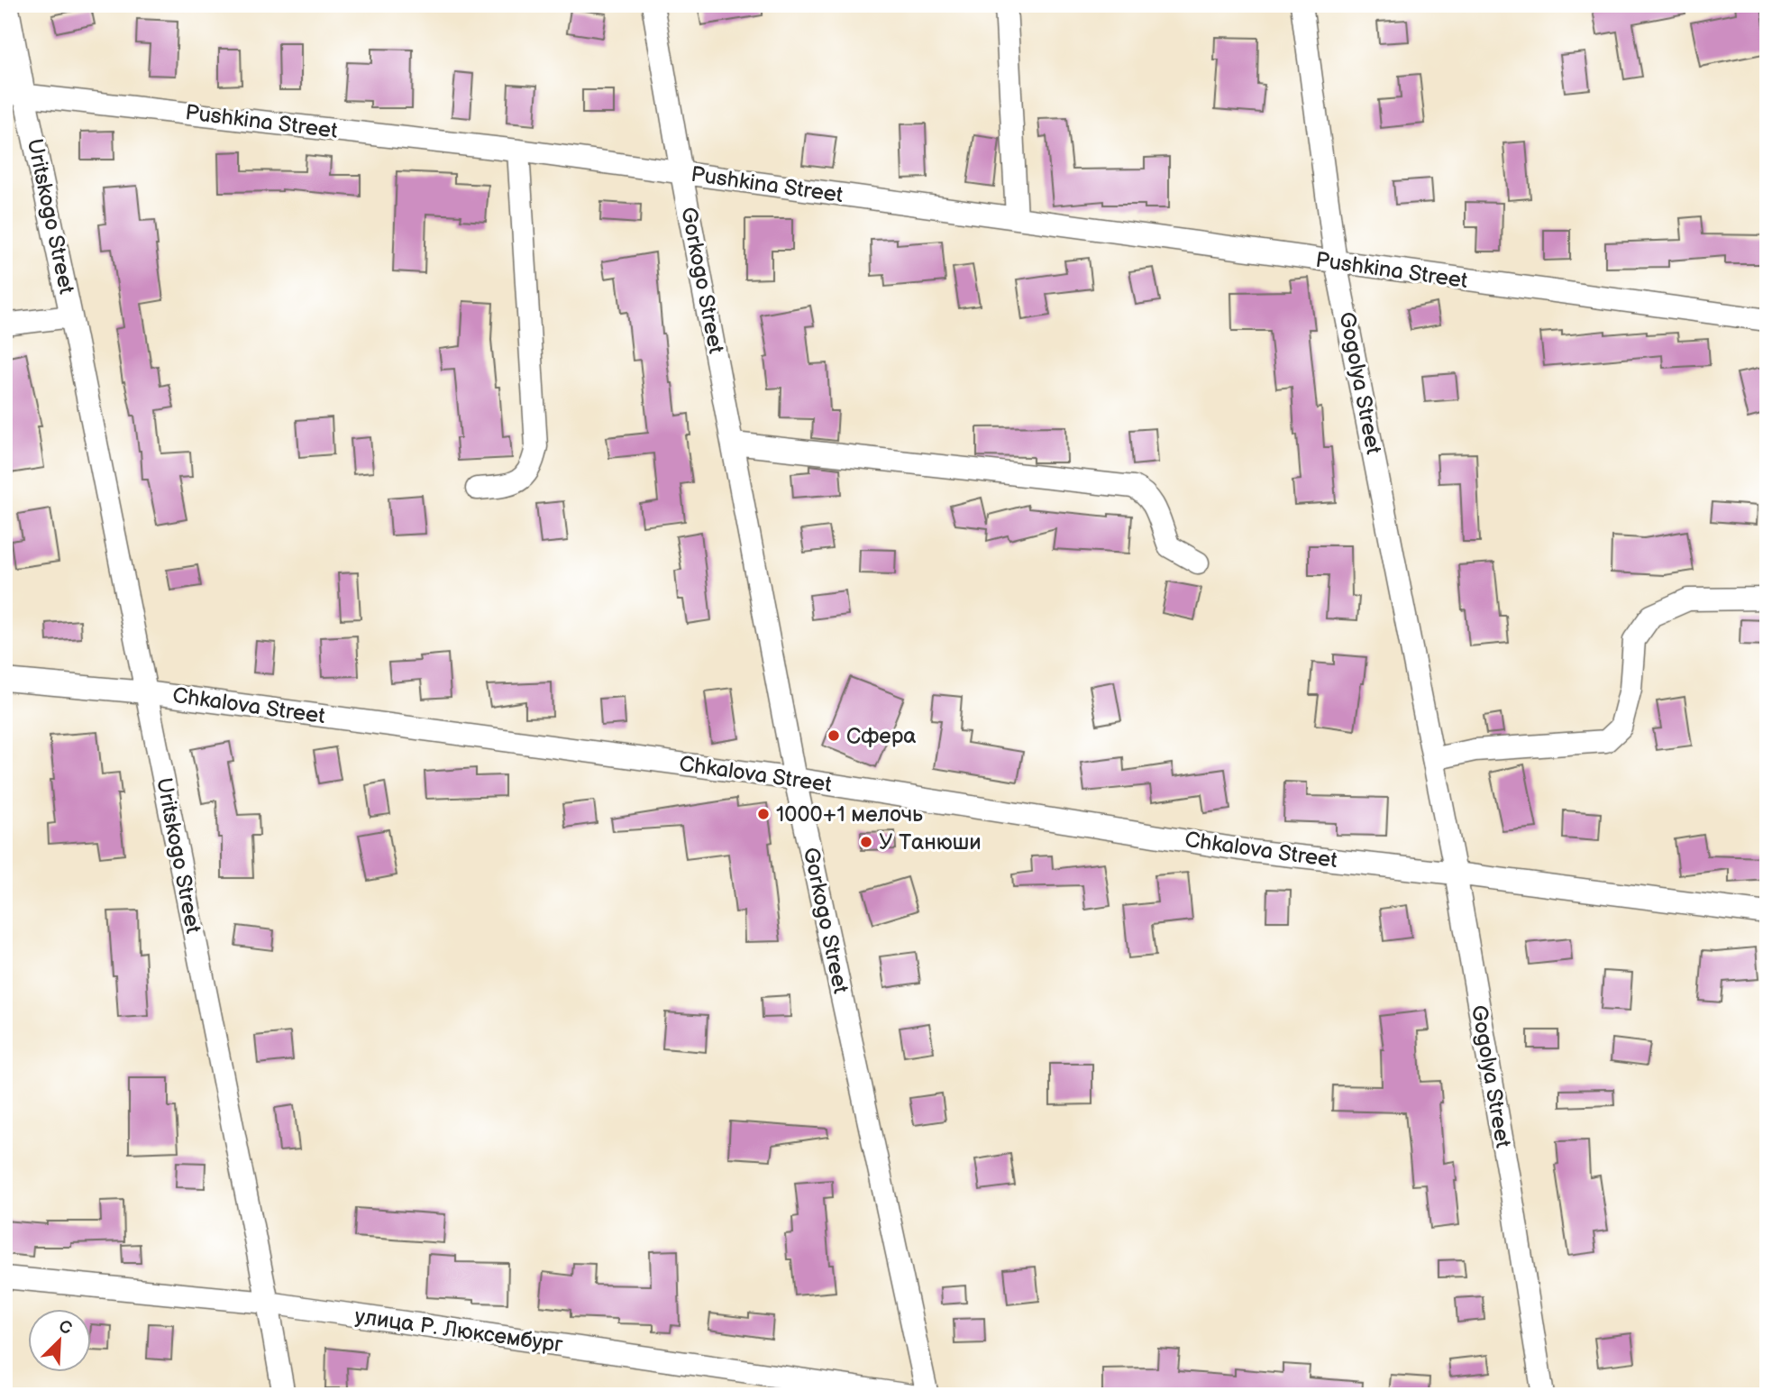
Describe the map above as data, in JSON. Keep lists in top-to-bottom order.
{
  "streets": {
    "street": [
      "Pushkina Street",
      "Uritskogo Street",
      "Gorkogo Street",
      "Gogolya Street",
      "Chkalova Street",
      "улица Р. Люксембург"
    ]
  },
  "crossings": [
    ["Pushkina Street", "Uritskogo Street"],
    ["Pushkina Street", "Gorkogo Street"],
    ["Pushkina Street", "Gogolya Street"],
    ["Uritskogo Street", "Chkalova Street"],
    ["Uritskogo Street", "улица Р. Люксембург"],
    ["Gorkogo Street", "Chkalova Street"],
    ["Gogolya Street", "Chkalova Street"]
  ],
  "places": ["Сфера", "1000+1 мелочь", "У Танюши"],
  "north": "top right"
}
